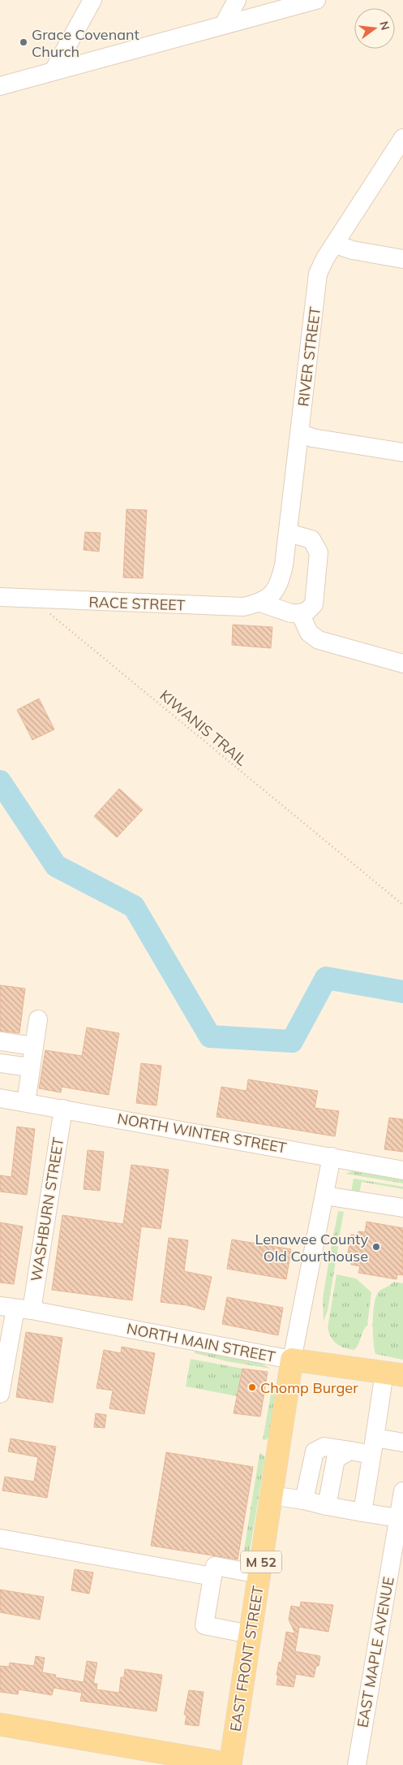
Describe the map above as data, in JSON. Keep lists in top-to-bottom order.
{
  "streets": {
    "main road": ["NORTH MAIN STREET", "M 52", "EAST FRONT STREET"],
    "street": [
      "RIVER STREET",
      "RACE STREET",
      "NORTH WINTER STREET",
      "WASHBURN STREET",
      "EAST MAPLE AVENUE"
    ],
    "path": ["KIWANIS TRAIL"]
  },
  "crossings": [
    ["RIVER STREET", "RACE STREET"],
    ["RACE STREET", "KIWANIS TRAIL"],
    ["NORTH WINTER STREET", "WASHBURN STREET"],
    ["WASHBURN STREET", "NORTH MAIN STREET"],
    ["NORTH MAIN STREET", "EAST FRONT STREET"],
    ["M 52", "EAST FRONT STREET"]
  ],
  "places": ["Grace Covenant Church", "Lenawee County Old Courthouse", "Chomp Burger"],
  "north": "right"
}
